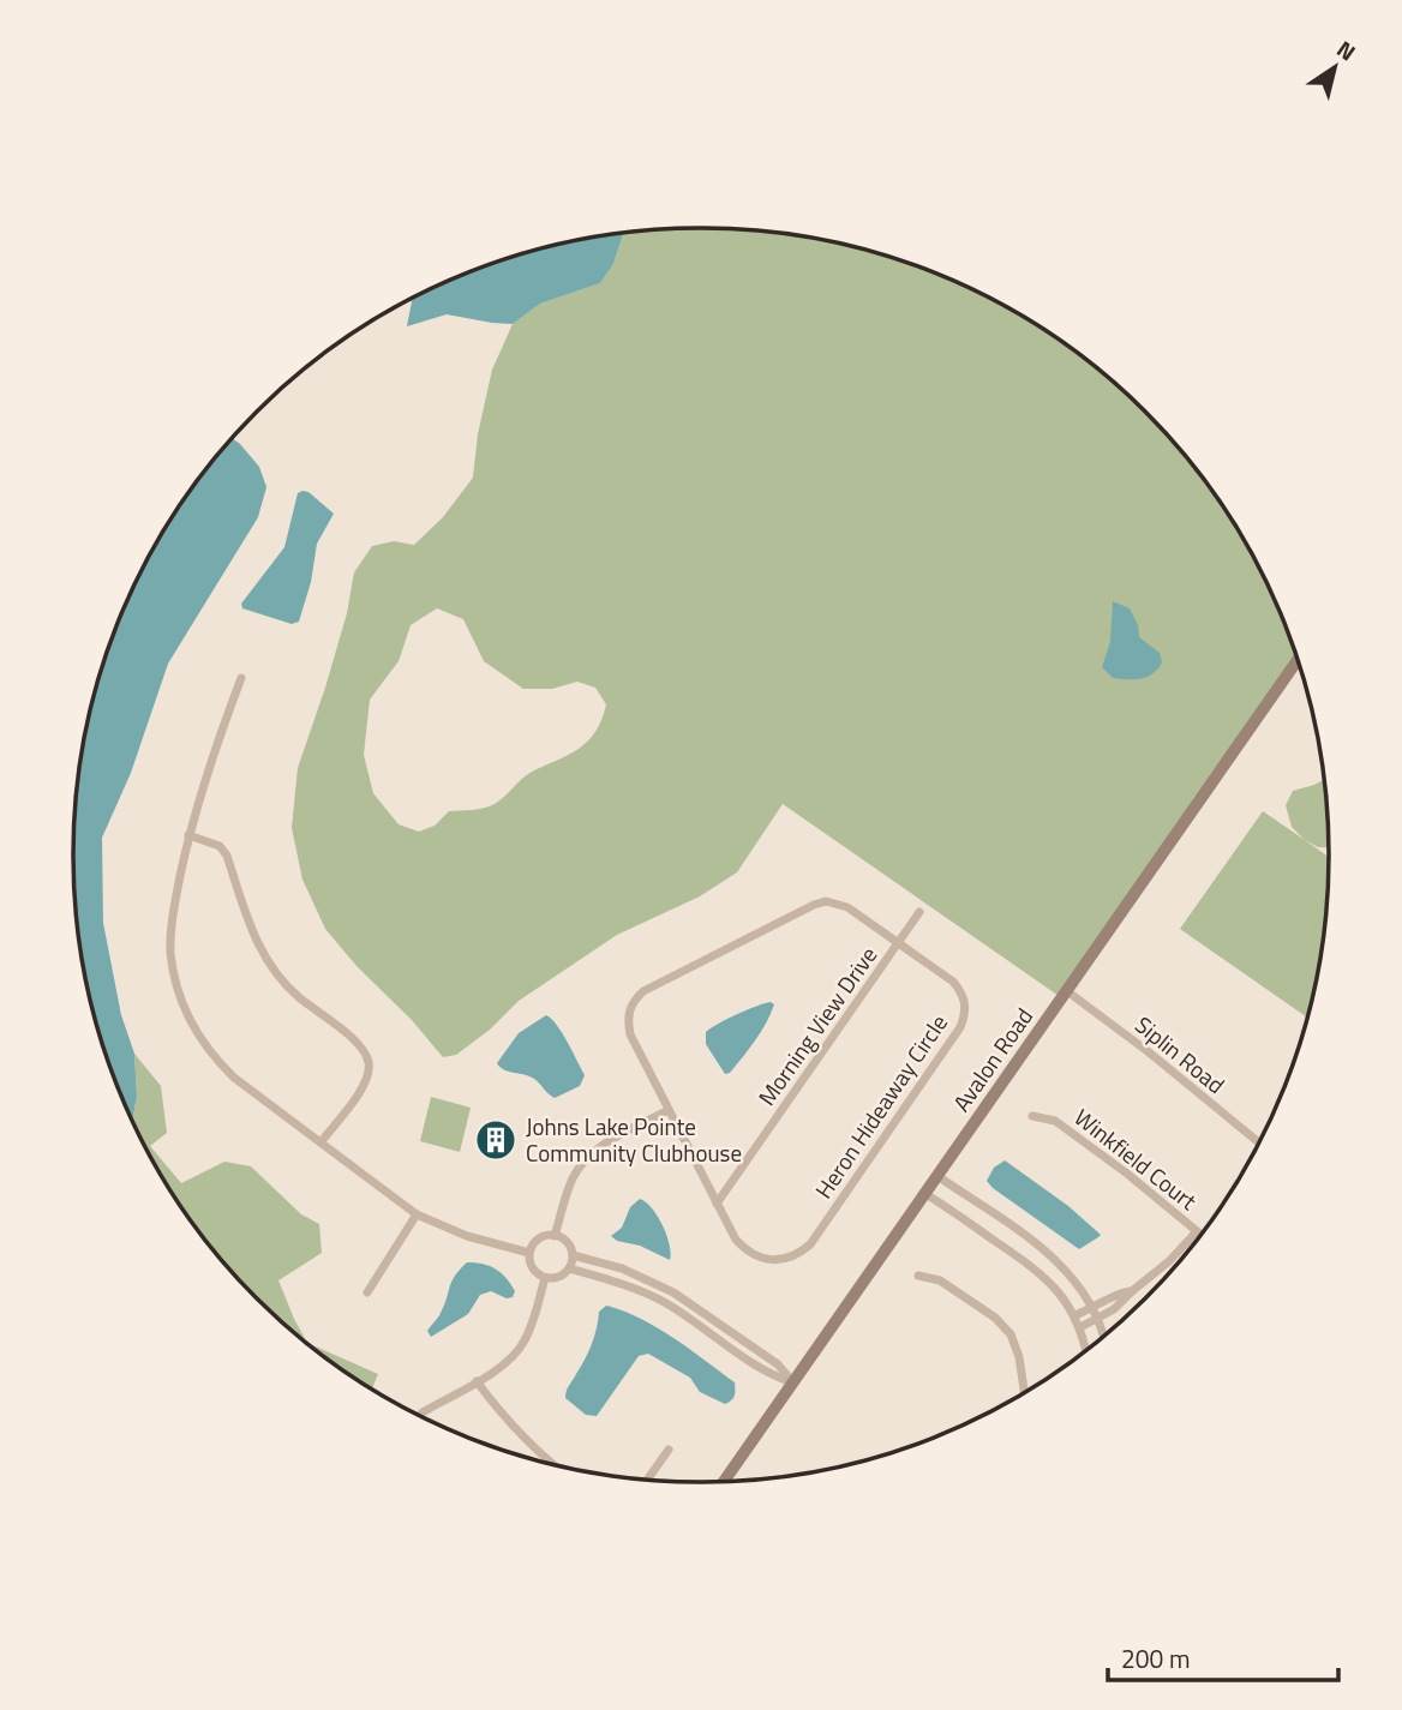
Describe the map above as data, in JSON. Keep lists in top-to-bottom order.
{
  "streets": {
    "main road": ["Avalon Road"],
    "street": [
      "Morning View Drive",
      "Siplin Road",
      "Heron Hideaway Circle",
      "Winkfield Court"
    ]
  },
  "crossings": [
    ["Morning View Drive", "Heron Hideaway Circle"],
    ["Siplin Road", "Avalon Road"]
  ],
  "places": {
    "building": ["Johns Lake Pointe Community Clubhouse"]
  },
  "scale_bar": "200 m",
  "north": "top right"
}
